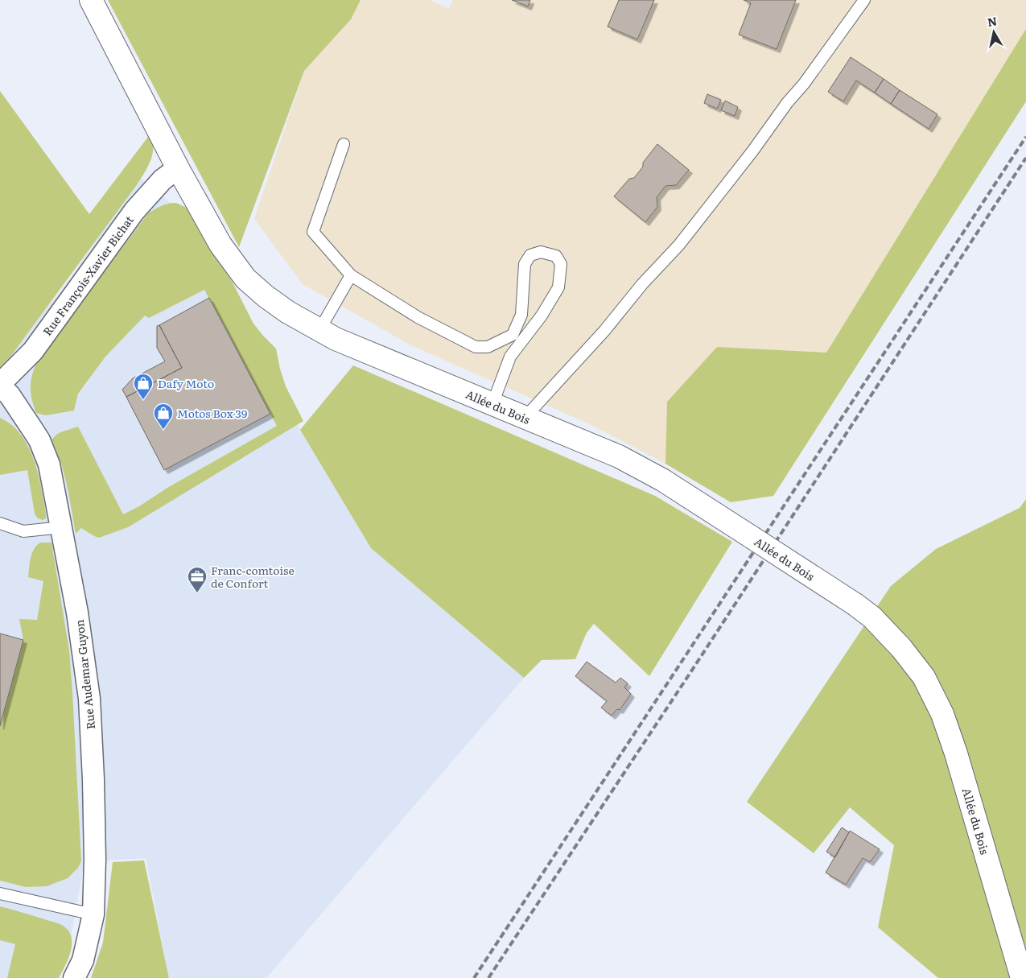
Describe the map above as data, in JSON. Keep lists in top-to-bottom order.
{
  "streets": {
    "street": ["Rue François-Xavier Bichat", "Allée du Bois", "Rue Audemar Guyon"]
  },
  "crossings": [
    ["Rue François-Xavier Bichat", "Allée du Bois"],
    ["Rue François-Xavier Bichat", "Rue Audemar Guyon"]
  ],
  "places": {
    "shop": ["Dafy Moto", "Motos Box 39"],
    "office": ["Franc-comtoise de Confort"]
  },
  "north": "top"
}
